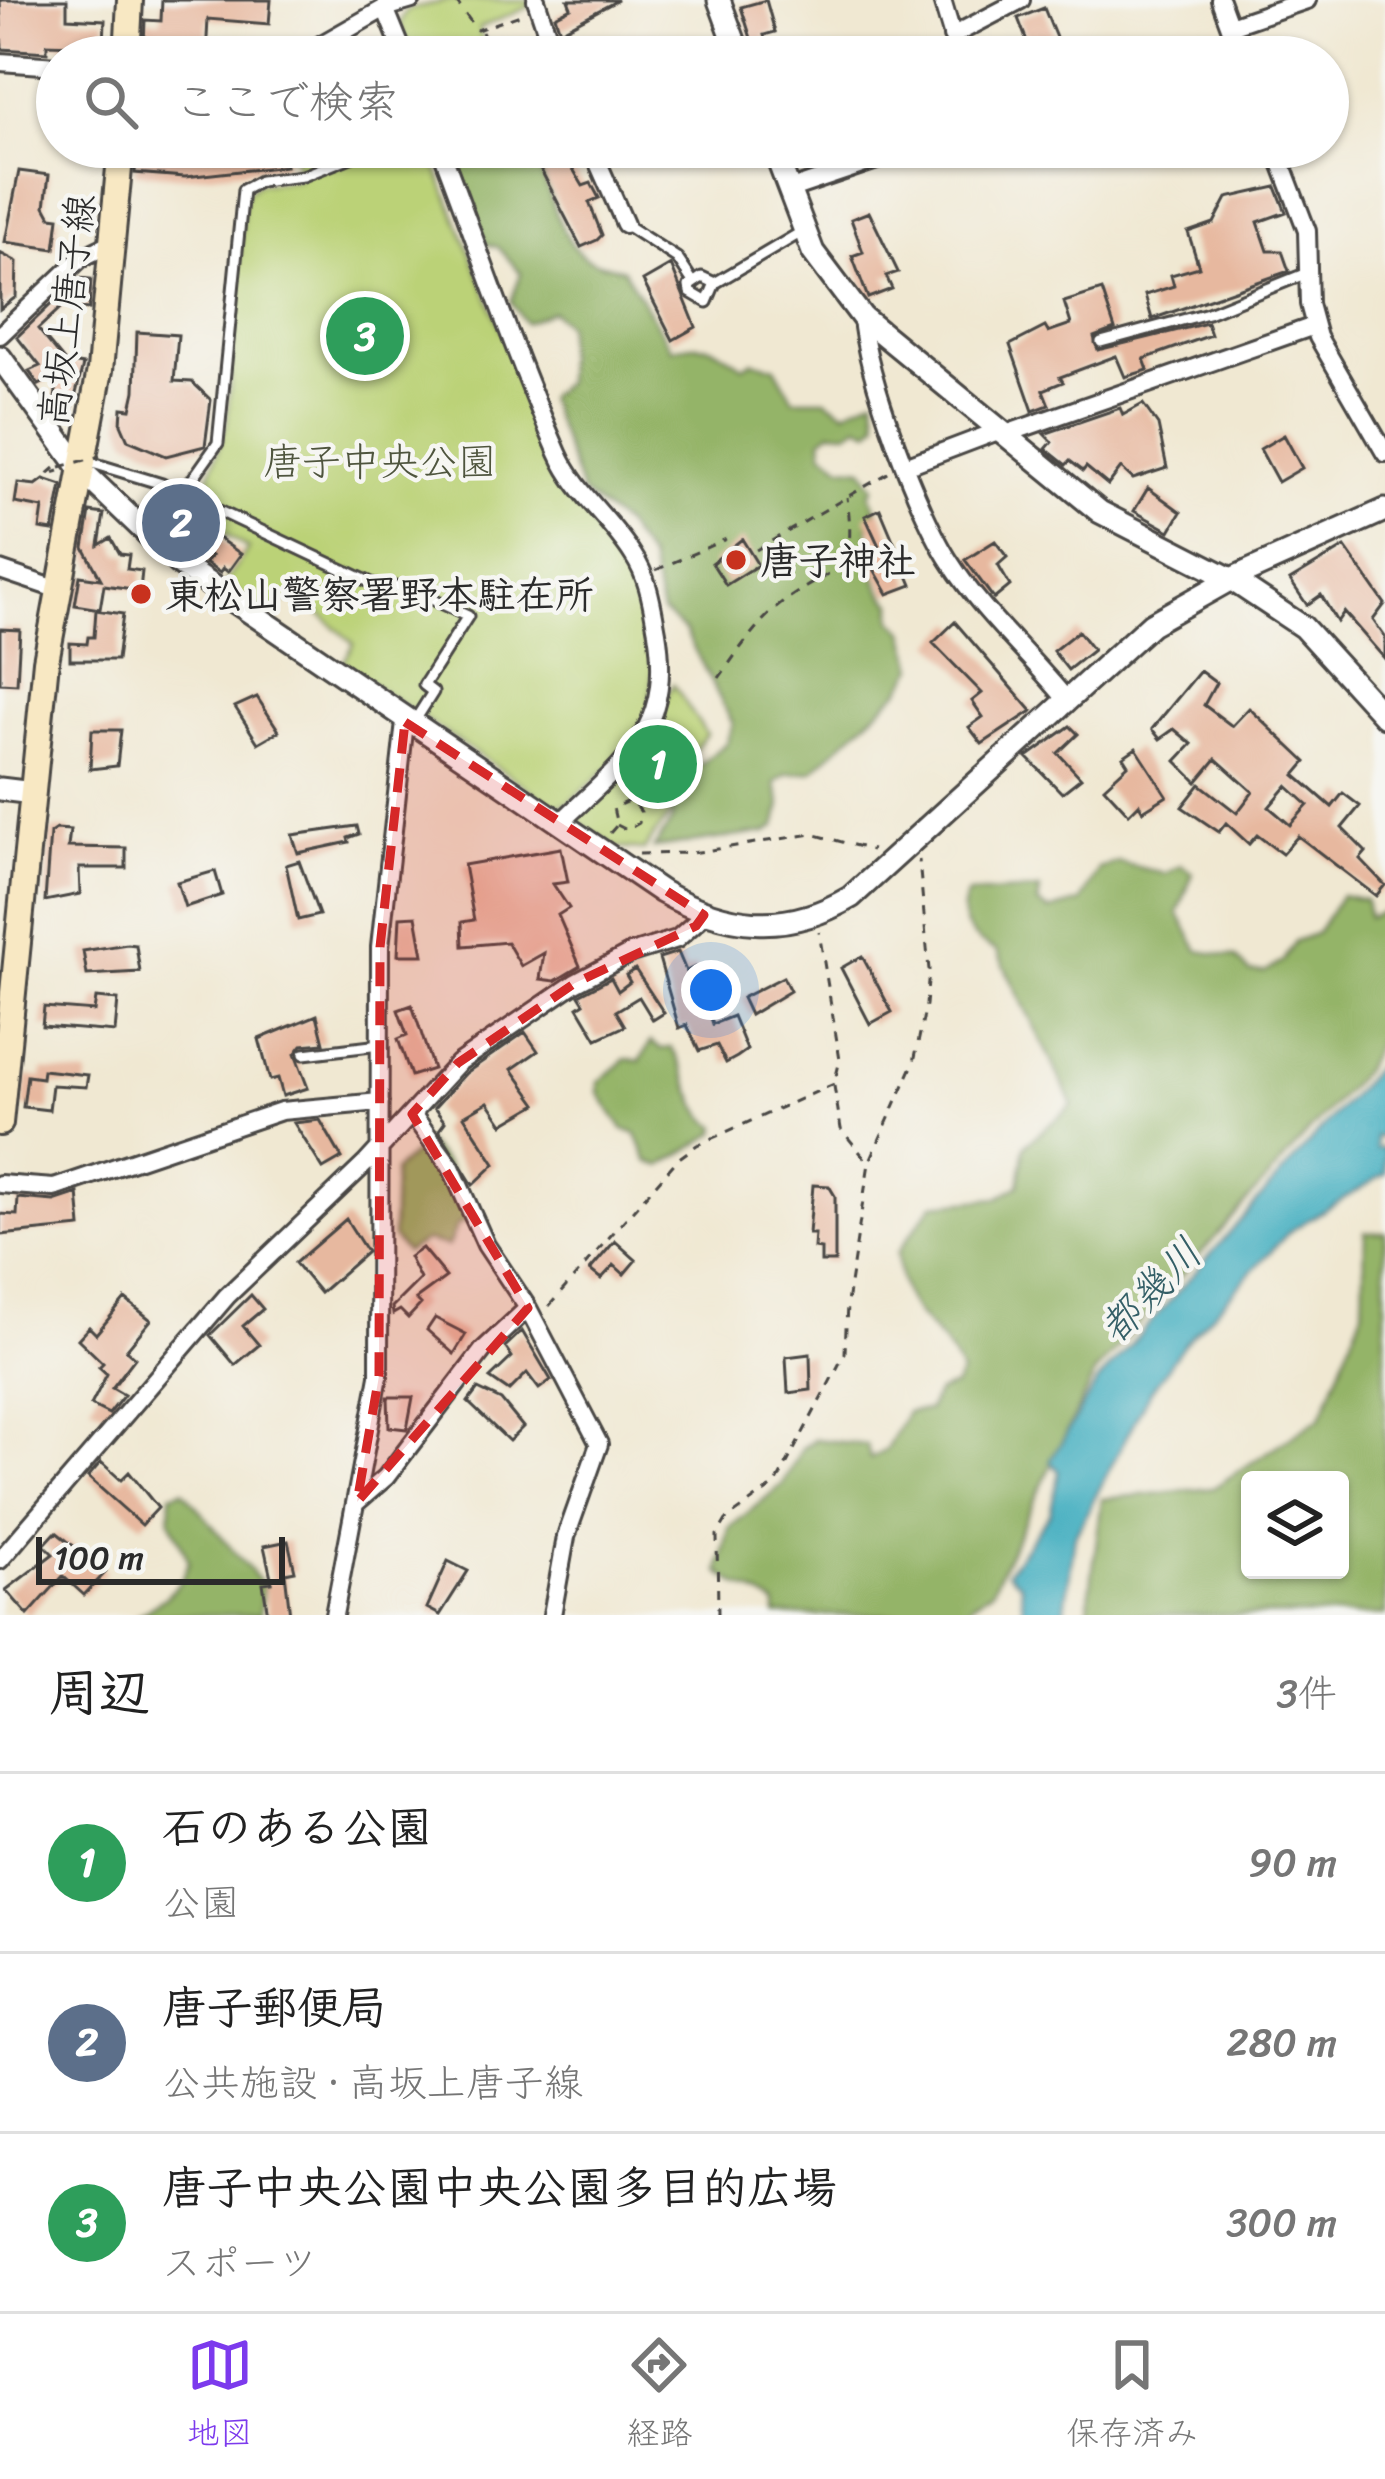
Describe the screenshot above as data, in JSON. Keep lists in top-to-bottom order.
{
  "streets": {
    "main road": ["高坂上唐子線"]
  },
  "water": ["都幾川"],
  "parks": ["唐子中央公園"],
  "places": ["唐子神社", "東松山警察署野本駐在所"],
  "scale_bar": "100 m",
  "page": {
    "search": "ここで検索",
    "pins": ["3", "2", "1"],
    "scale": "100 m",
    "heading": ["周辺", "3件"],
    "list": [
      {
        "mark": "1",
        "name": "石のある公園",
        "note": "公園",
        "value": "90 m"
      },
      {
        "mark": "2",
        "name": "唐子郵便局",
        "note": "公共施設 · 高坂上唐子線",
        "value": "280 m"
      },
      {
        "mark": "3",
        "name": "唐子中央公園中央公園多目的広場",
        "note": "スポーツ",
        "value": "300 m"
      }
    ],
    "nav": ["地図", "経路", "保存済み"]
  }
}
